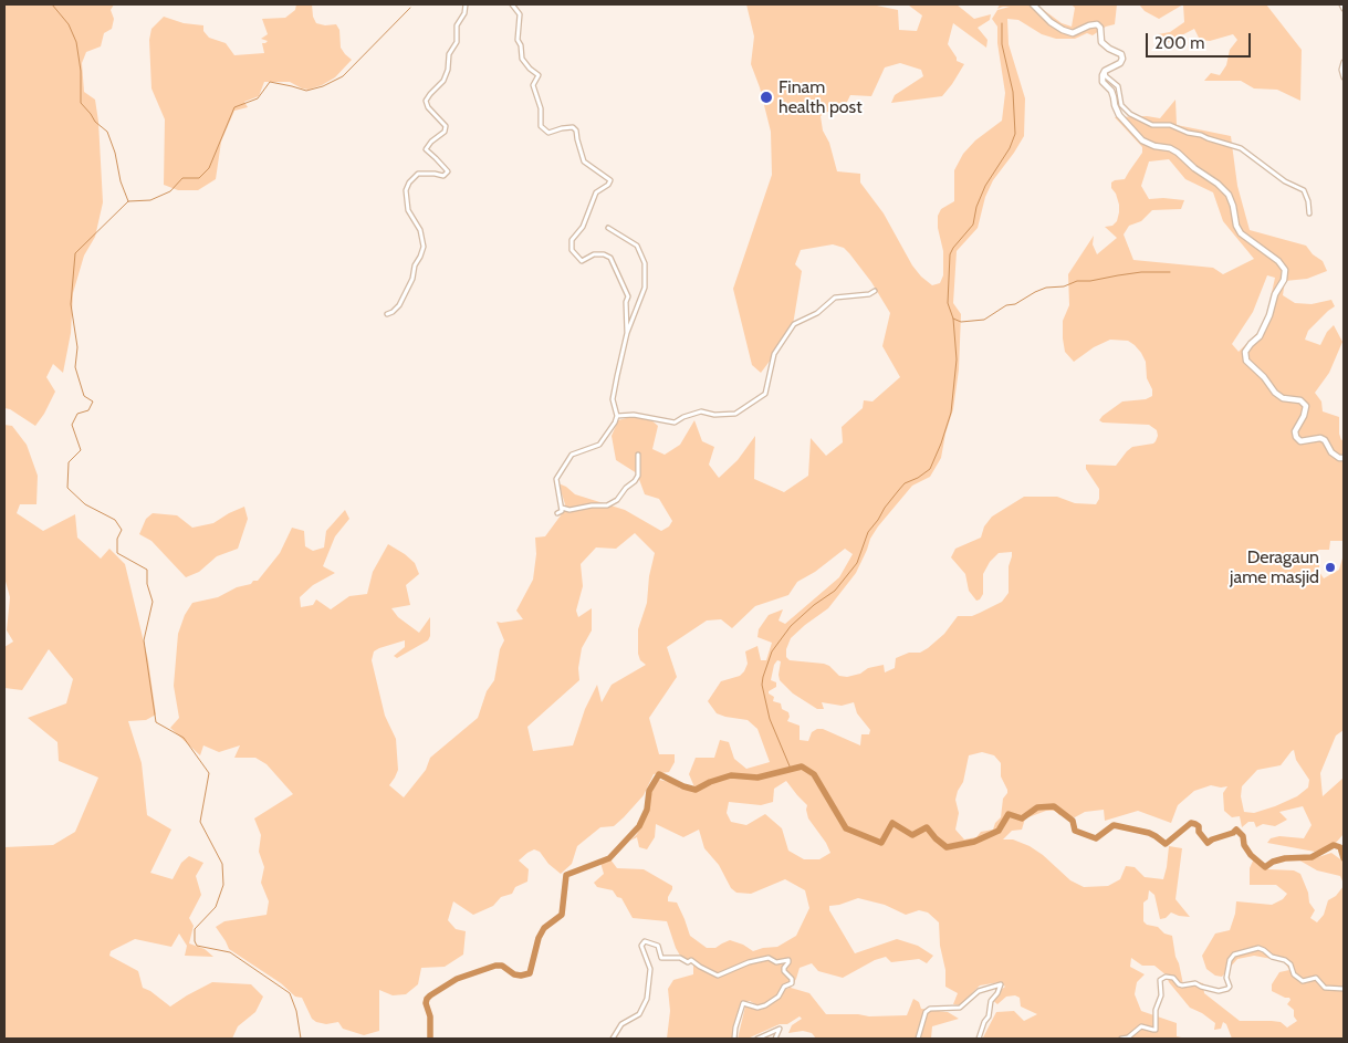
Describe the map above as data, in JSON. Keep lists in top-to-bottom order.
{
  "places": ["Finam health post", "Deragaun jame masjid"],
  "scale_bar": "200 m"
}
